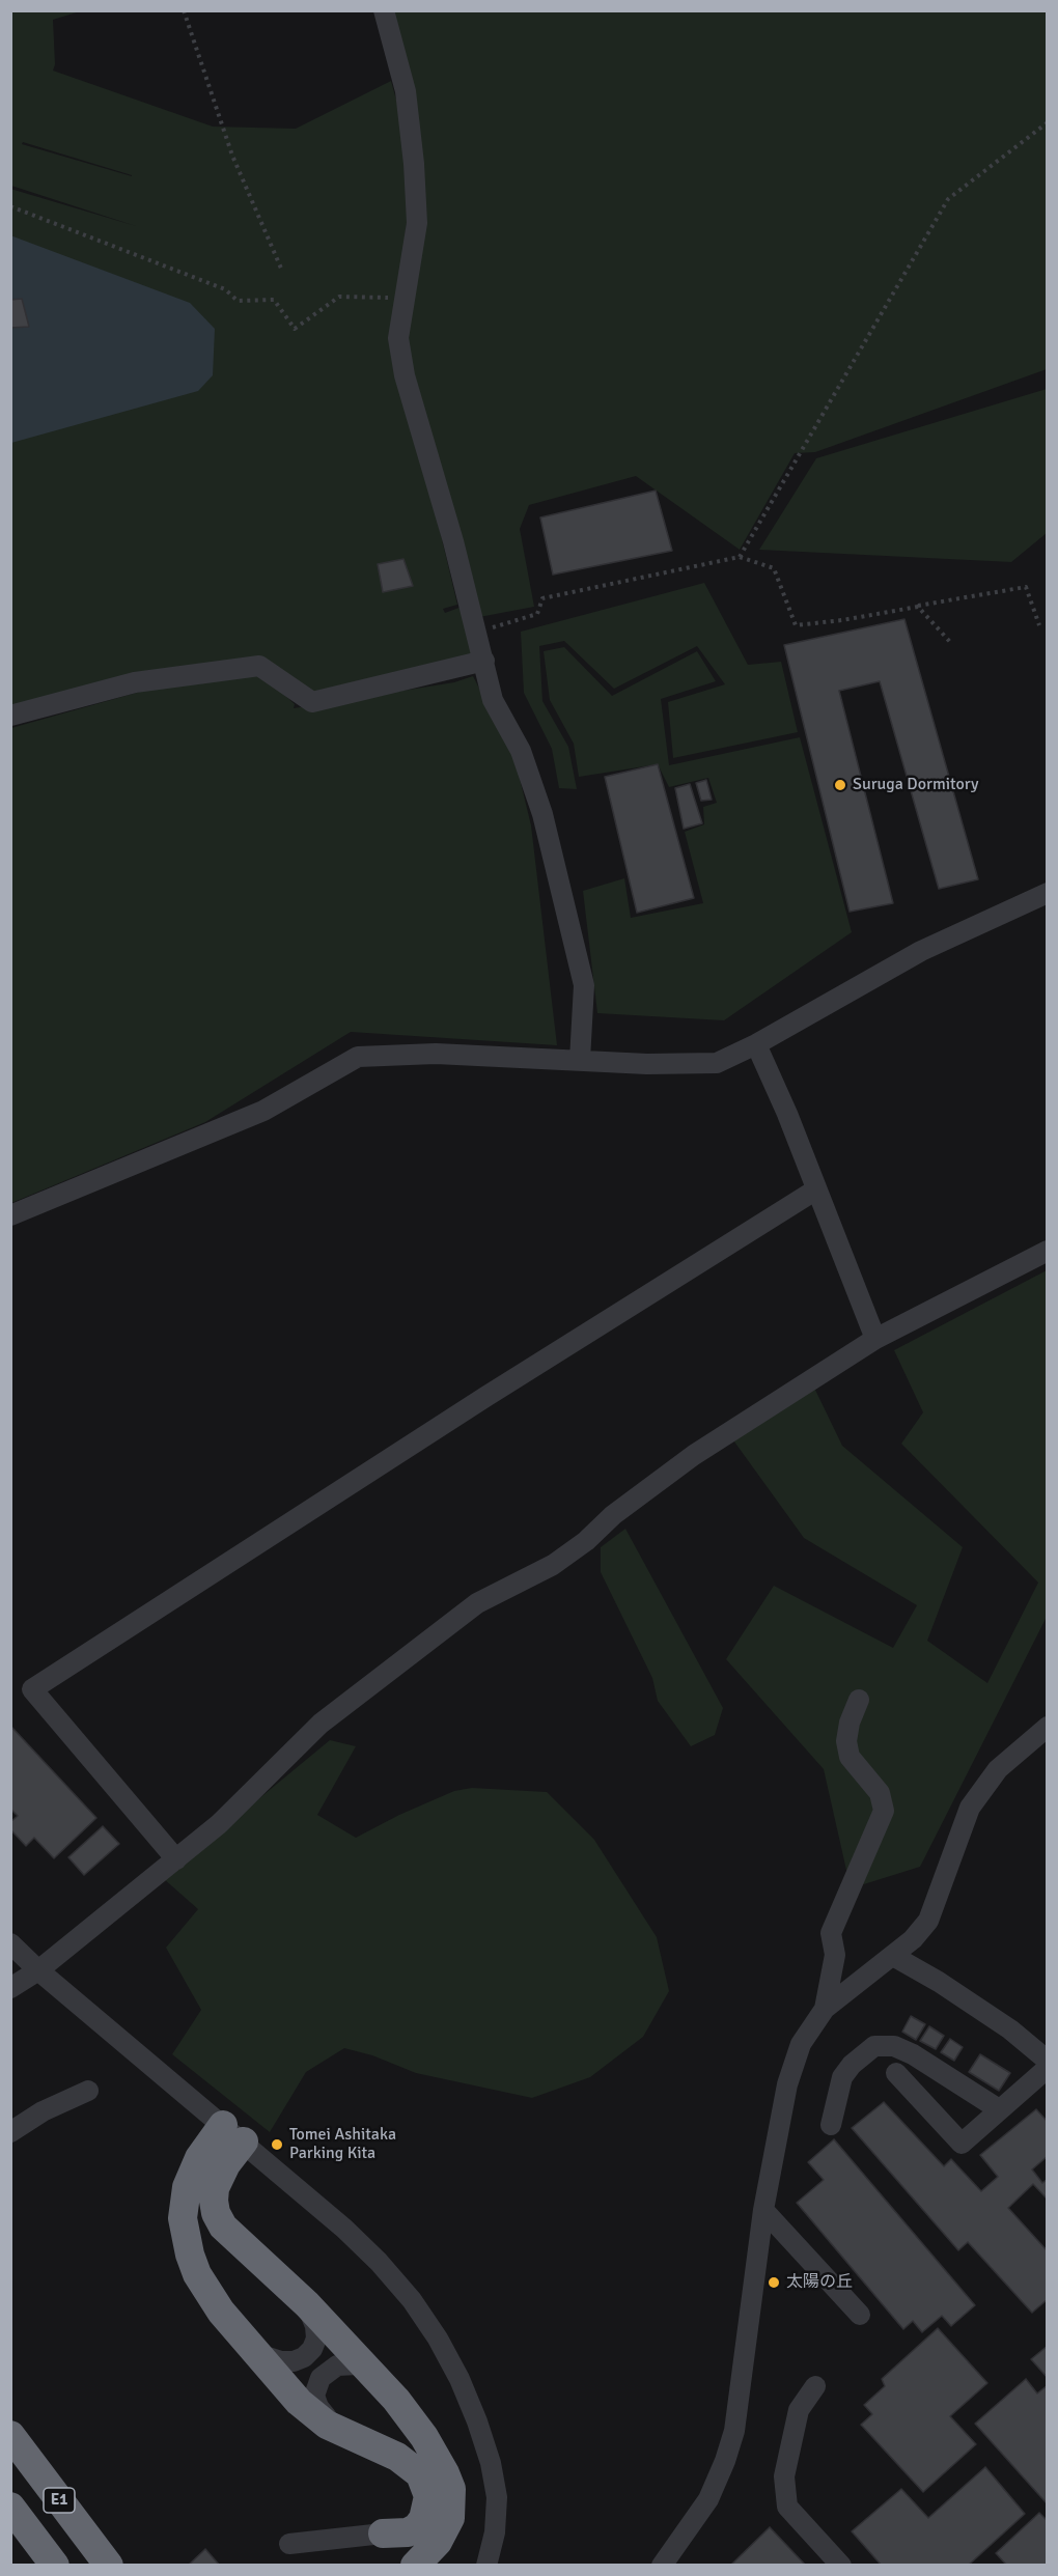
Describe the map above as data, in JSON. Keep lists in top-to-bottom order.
{
  "streets": {
    "highway": ["E1"]
  },
  "places": ["Suruga Dormitory", "Tomei Ashitaka Parking Kita", "太陽の丘"]
}
